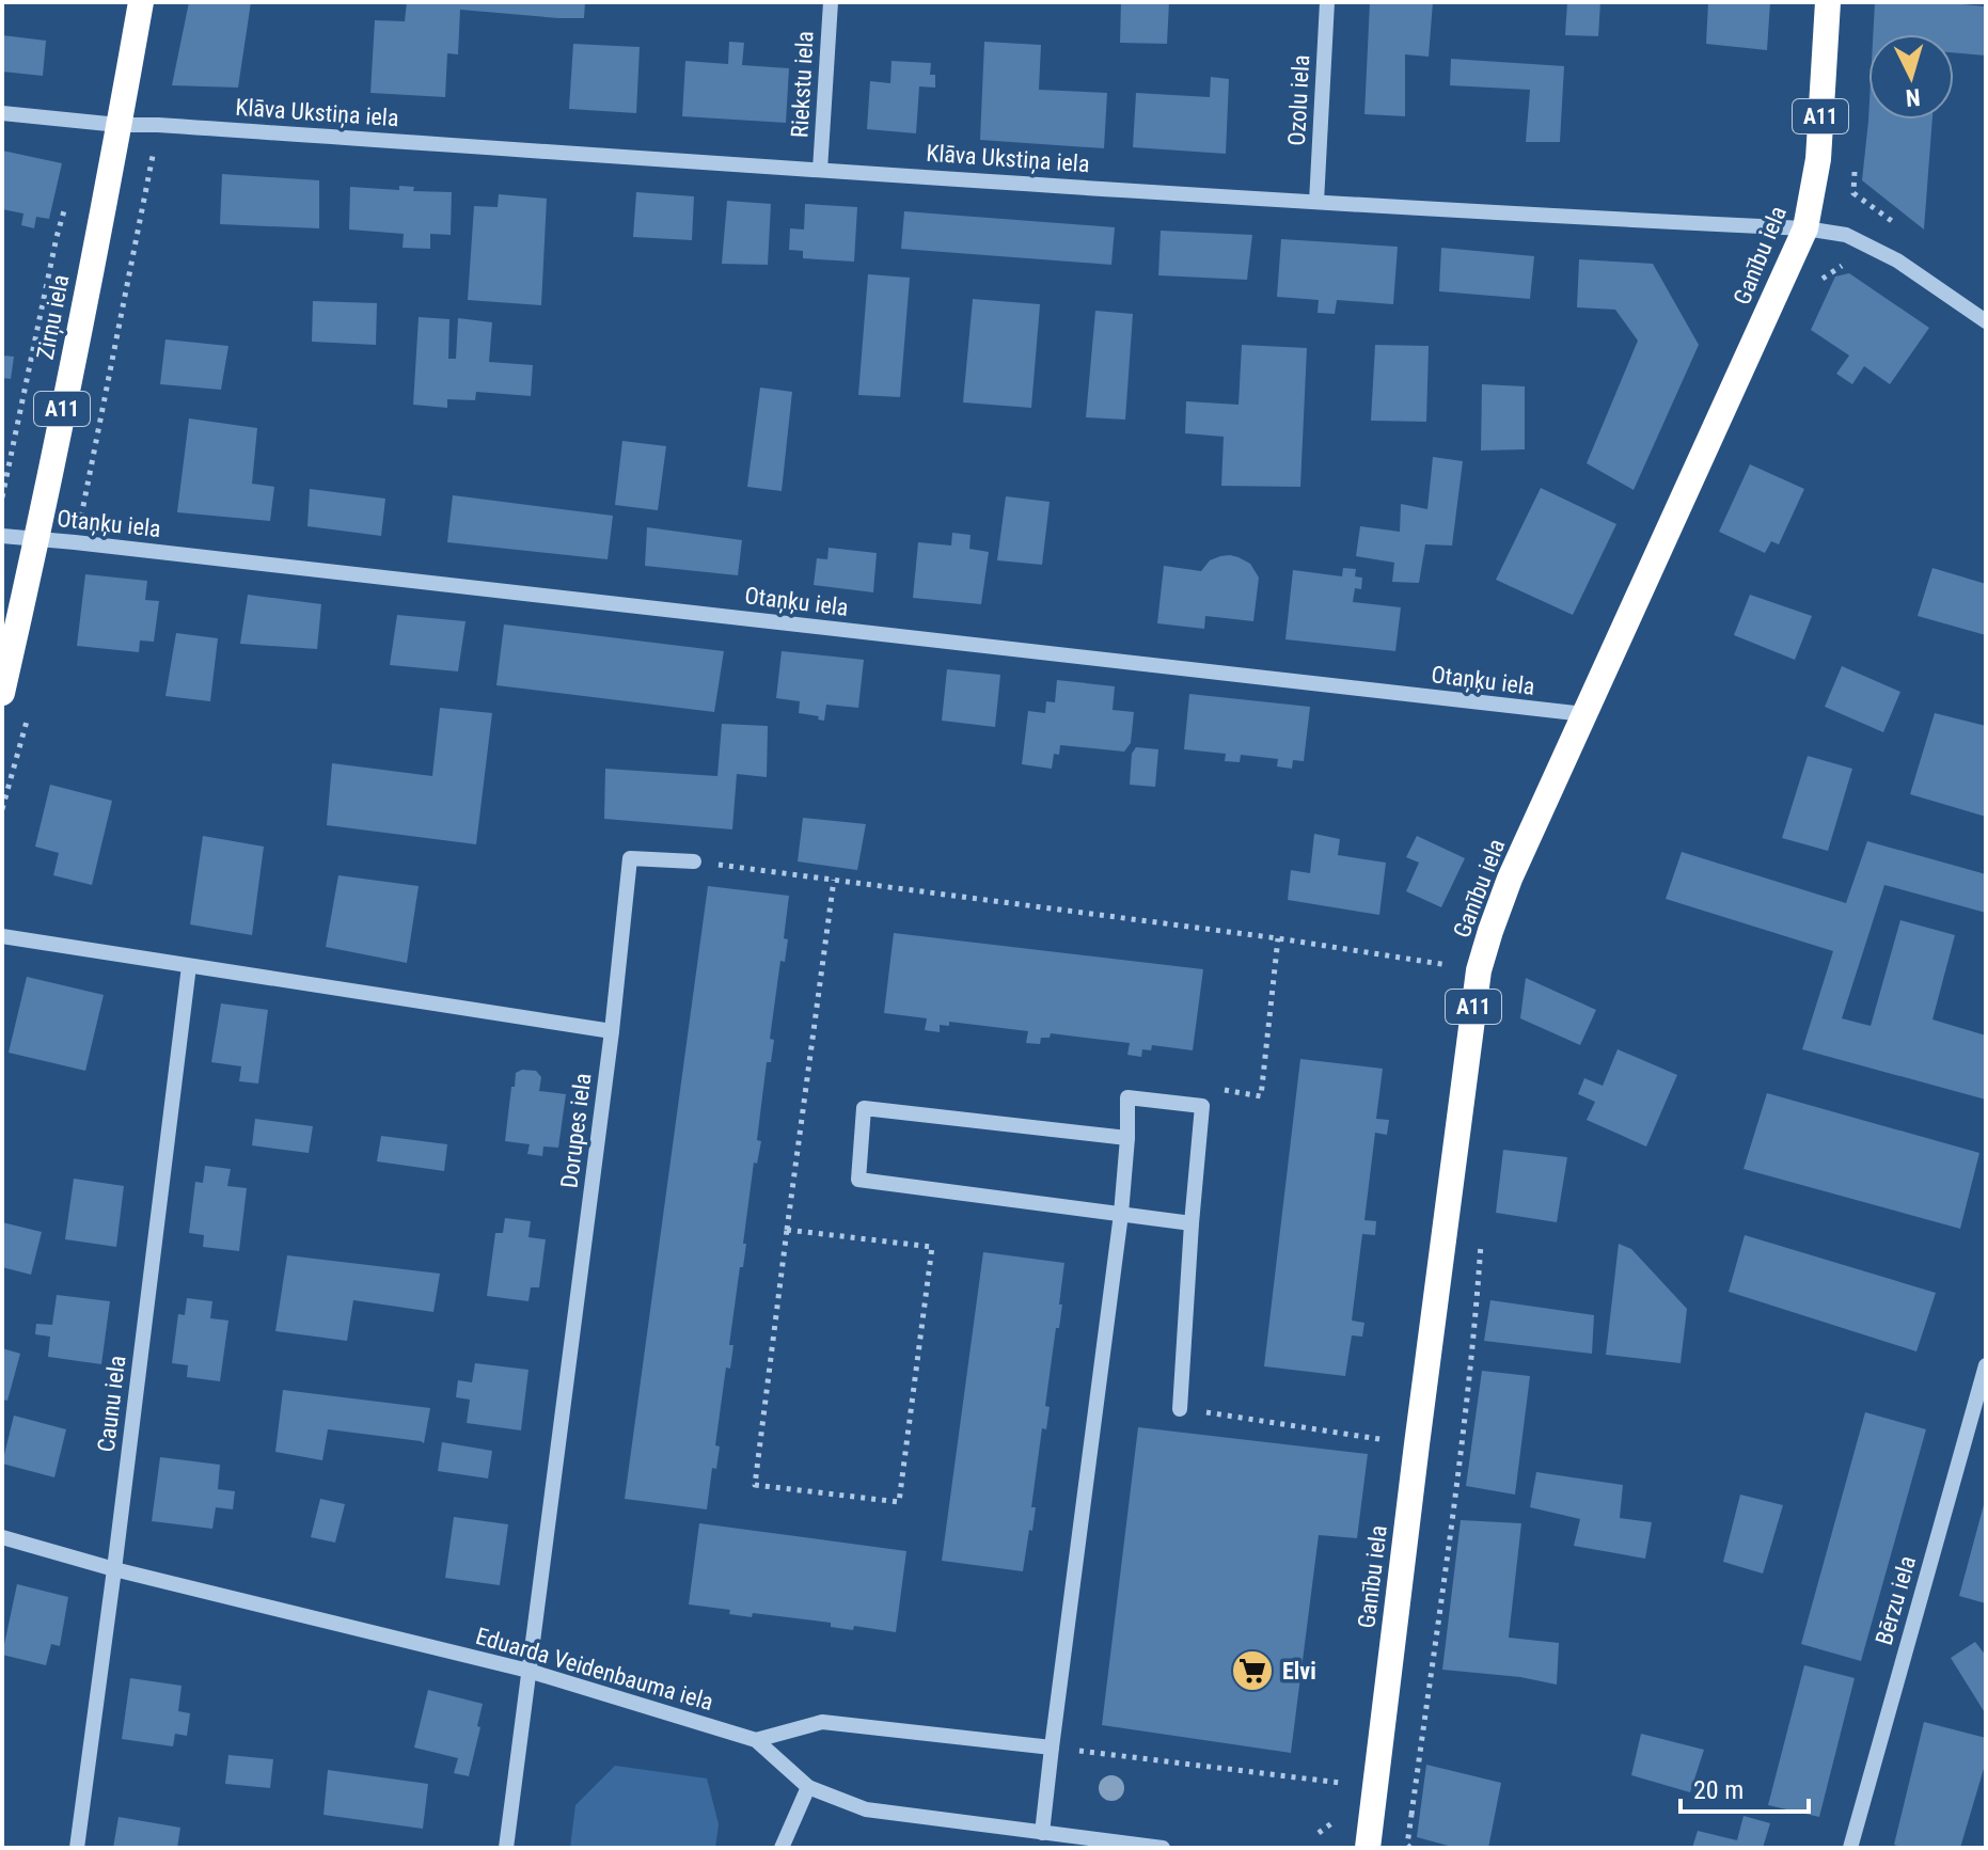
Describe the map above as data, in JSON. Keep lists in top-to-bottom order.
{
  "streets": {
    "highway": ["A11", "Ganību iela", "Zirņu iela"],
    "street": [
      "Riekstu iela",
      "Ozolu iela",
      "Klāva Ukstiņa iela",
      "Otaņķu iela",
      "Dorupes iela",
      "Caunu iela",
      "Bērzu iela",
      "Eduarda Veidenbauma iela"
    ]
  },
  "crossings": [
    ["Riekstu iela", "Klāva Ukstiņa iela"],
    ["Ozolu iela", "Klāva Ukstiņa iela"],
    ["Klāva Ukstiņa iela", "Ganību iela"],
    ["Klāva Ukstiņa iela", "Zirņu iela"],
    ["Ganību iela", "Otaņķu iela"],
    ["Zirņu iela", "Otaņķu iela"],
    ["Dorupes iela", "Eduarda Veidenbauma iela"],
    ["Caunu iela", "Eduarda Veidenbauma iela"]
  ],
  "places": {
    "supermarket": ["Elvi"]
  },
  "scale_bar": "20 m",
  "north": "bottom"
}
